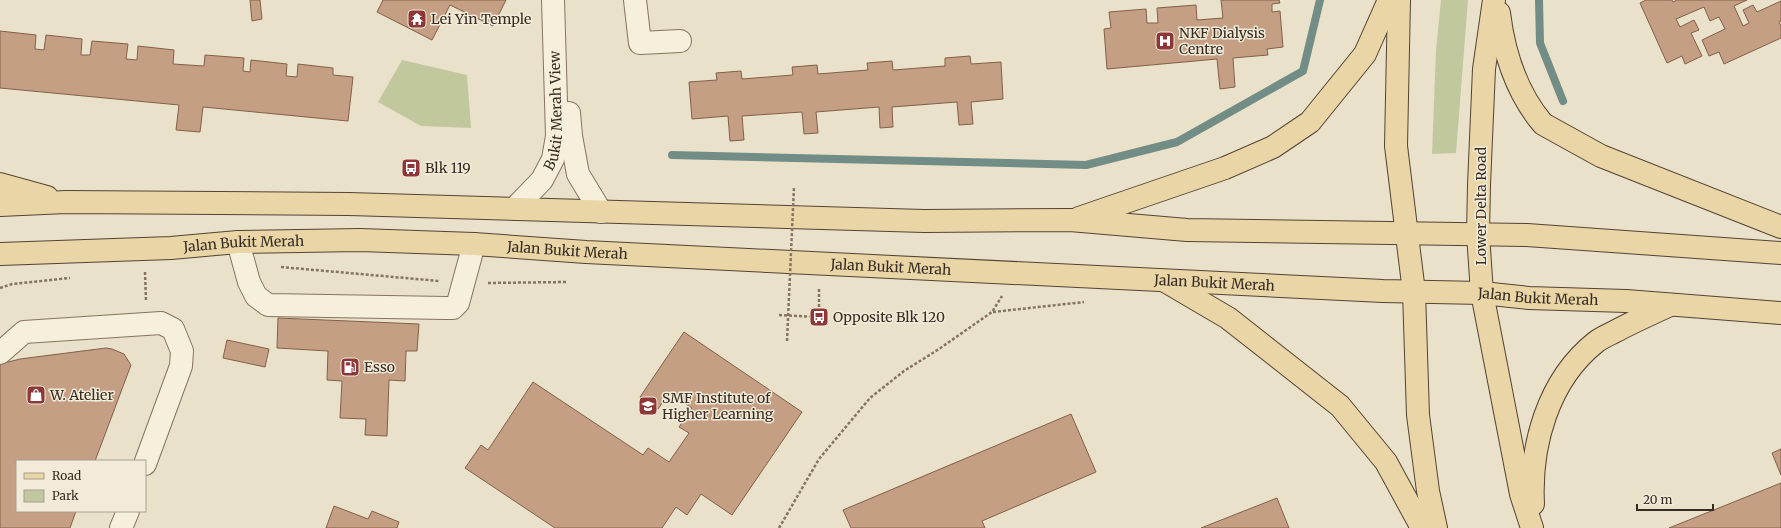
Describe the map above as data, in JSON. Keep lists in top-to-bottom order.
{
  "streets": {
    "main road": ["Lower Delta Road", "Jalan Bukit Merah"],
    "street": ["Bukit Merah View"]
  },
  "crossings": [
    ["Lower Delta Road", "Jalan Bukit Merah"]
  ],
  "places": {
    "temple": ["Lei Yin Temple"],
    "hospital": ["NKF Dialysis Centre"],
    "bus stop": ["Blk 119", "Opposite Blk 120"],
    "fuel station": ["Esso"],
    "shop": ["W. Atelier"],
    "school or university": ["SMF Institute of Higher Learning"]
  },
  "legend": ["Road", "Park"],
  "scale_bar": "20 m"
}
